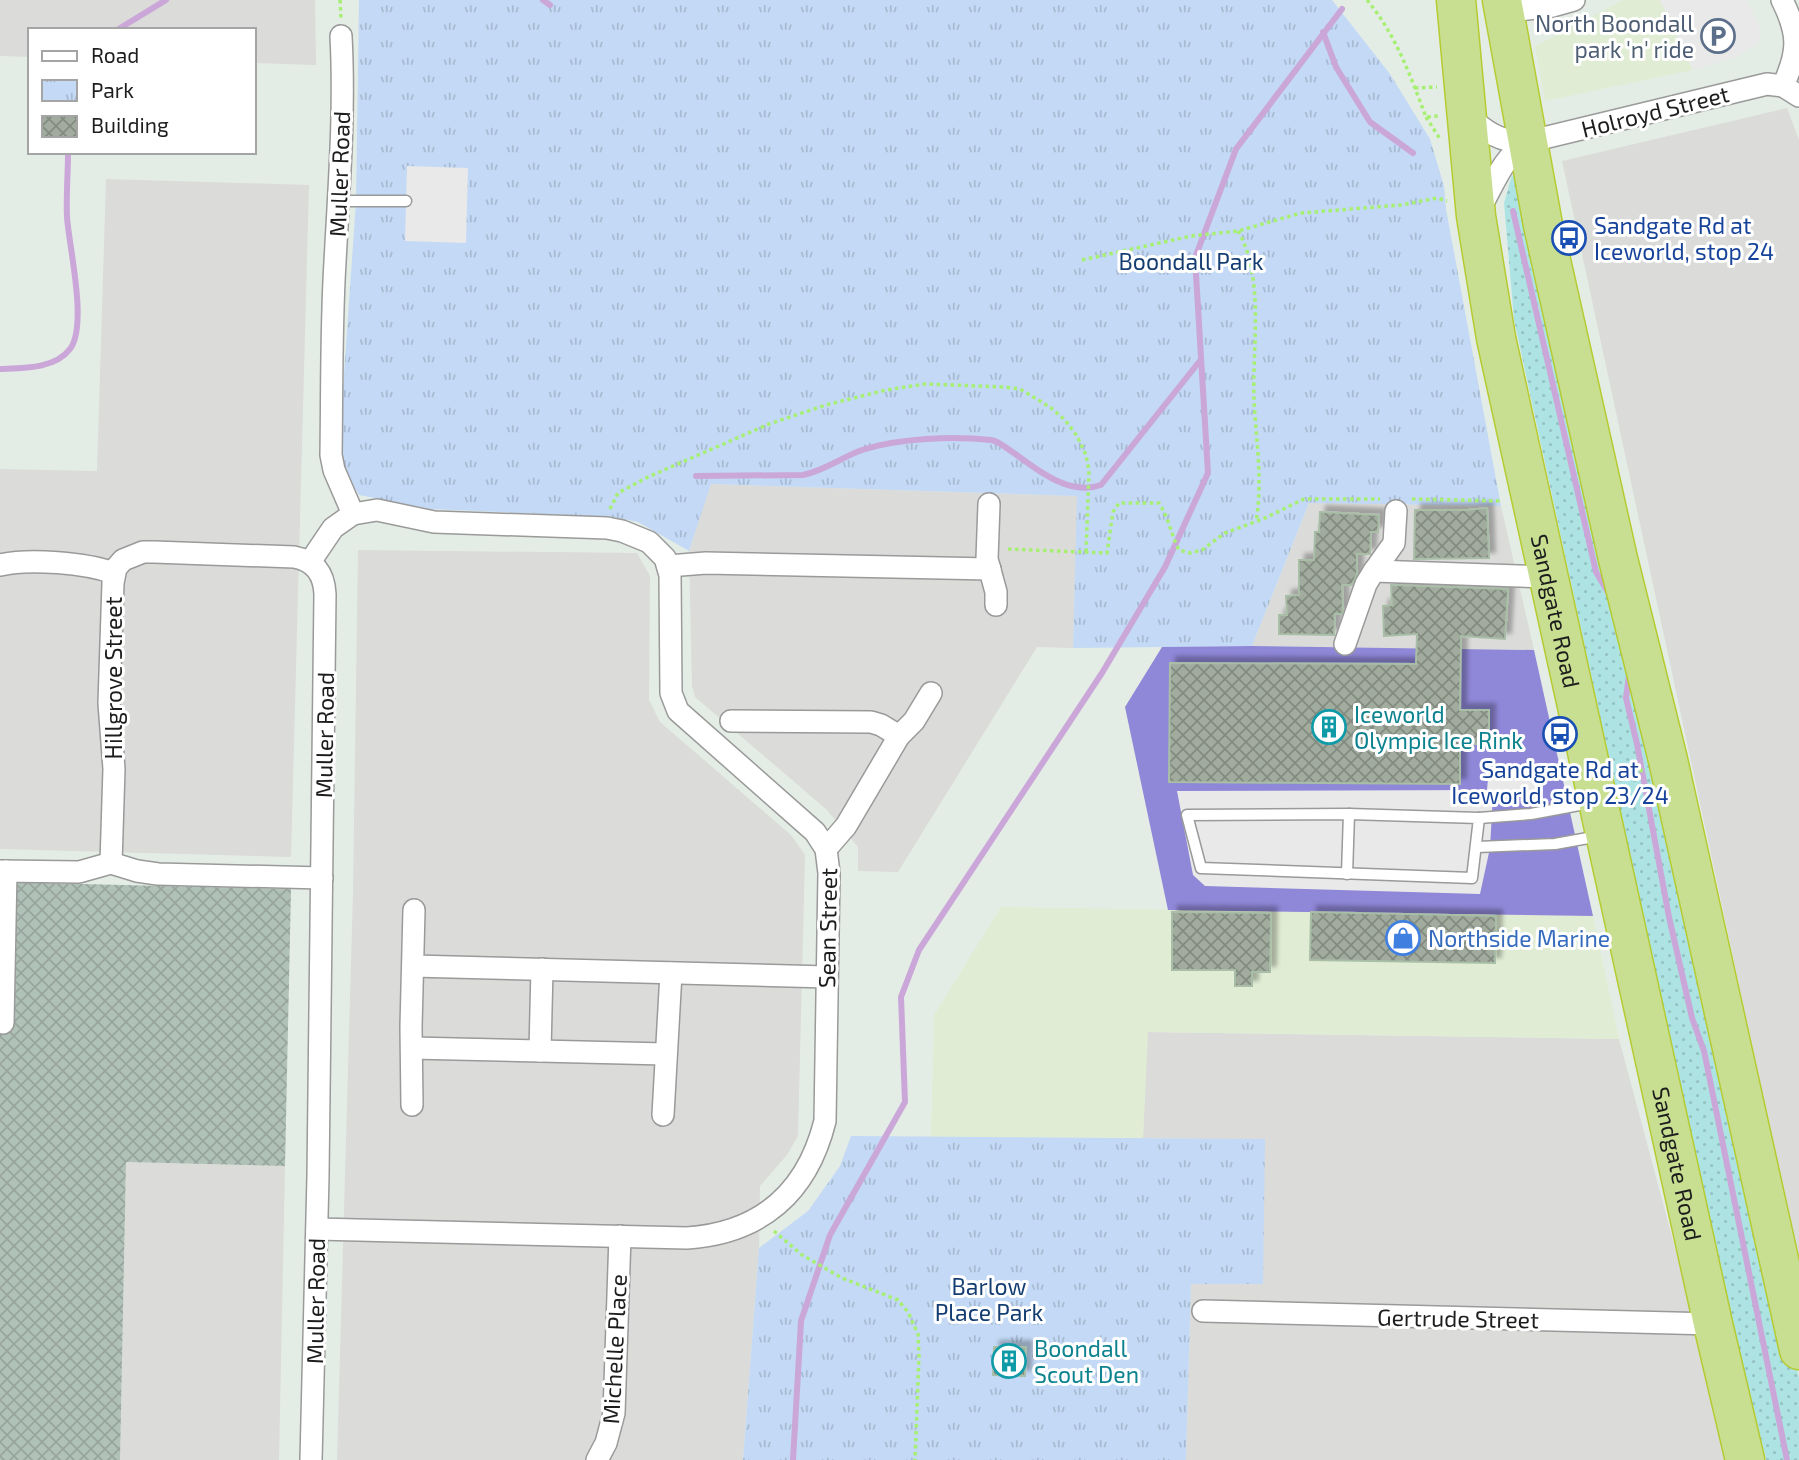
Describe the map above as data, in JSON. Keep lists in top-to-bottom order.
{
  "streets": {
    "highway": ["Sandgate Road"],
    "street": [
      "Holroyd Street",
      "Muller Road",
      "Hillgrove Street",
      "Sean Street",
      "Gertrude Street",
      "Michelle Place"
    ]
  },
  "crossings": [
    ["Muller Road", "Hillgrove Street"],
    ["Muller Road", "Sean Street"],
    ["Sandgate Road", "Gertrude Street"],
    ["Sean Street", "Michelle Place"]
  ],
  "parks": ["Boondall Park", "Barlow Place Park"],
  "places": {
    "parking": ["North Boondall park 'n' ride"],
    "bus stop": ["Sandgate Rd at Iceworld, stop 24", "Sandgate Rd at Iceworld, stop 23/24"],
    "building": ["Iceworld Olympic Ice Rink", "Boondall Scout Den"],
    "shop": ["Northside Marine"]
  },
  "legend": ["Road", "Park", "Building"]
}
